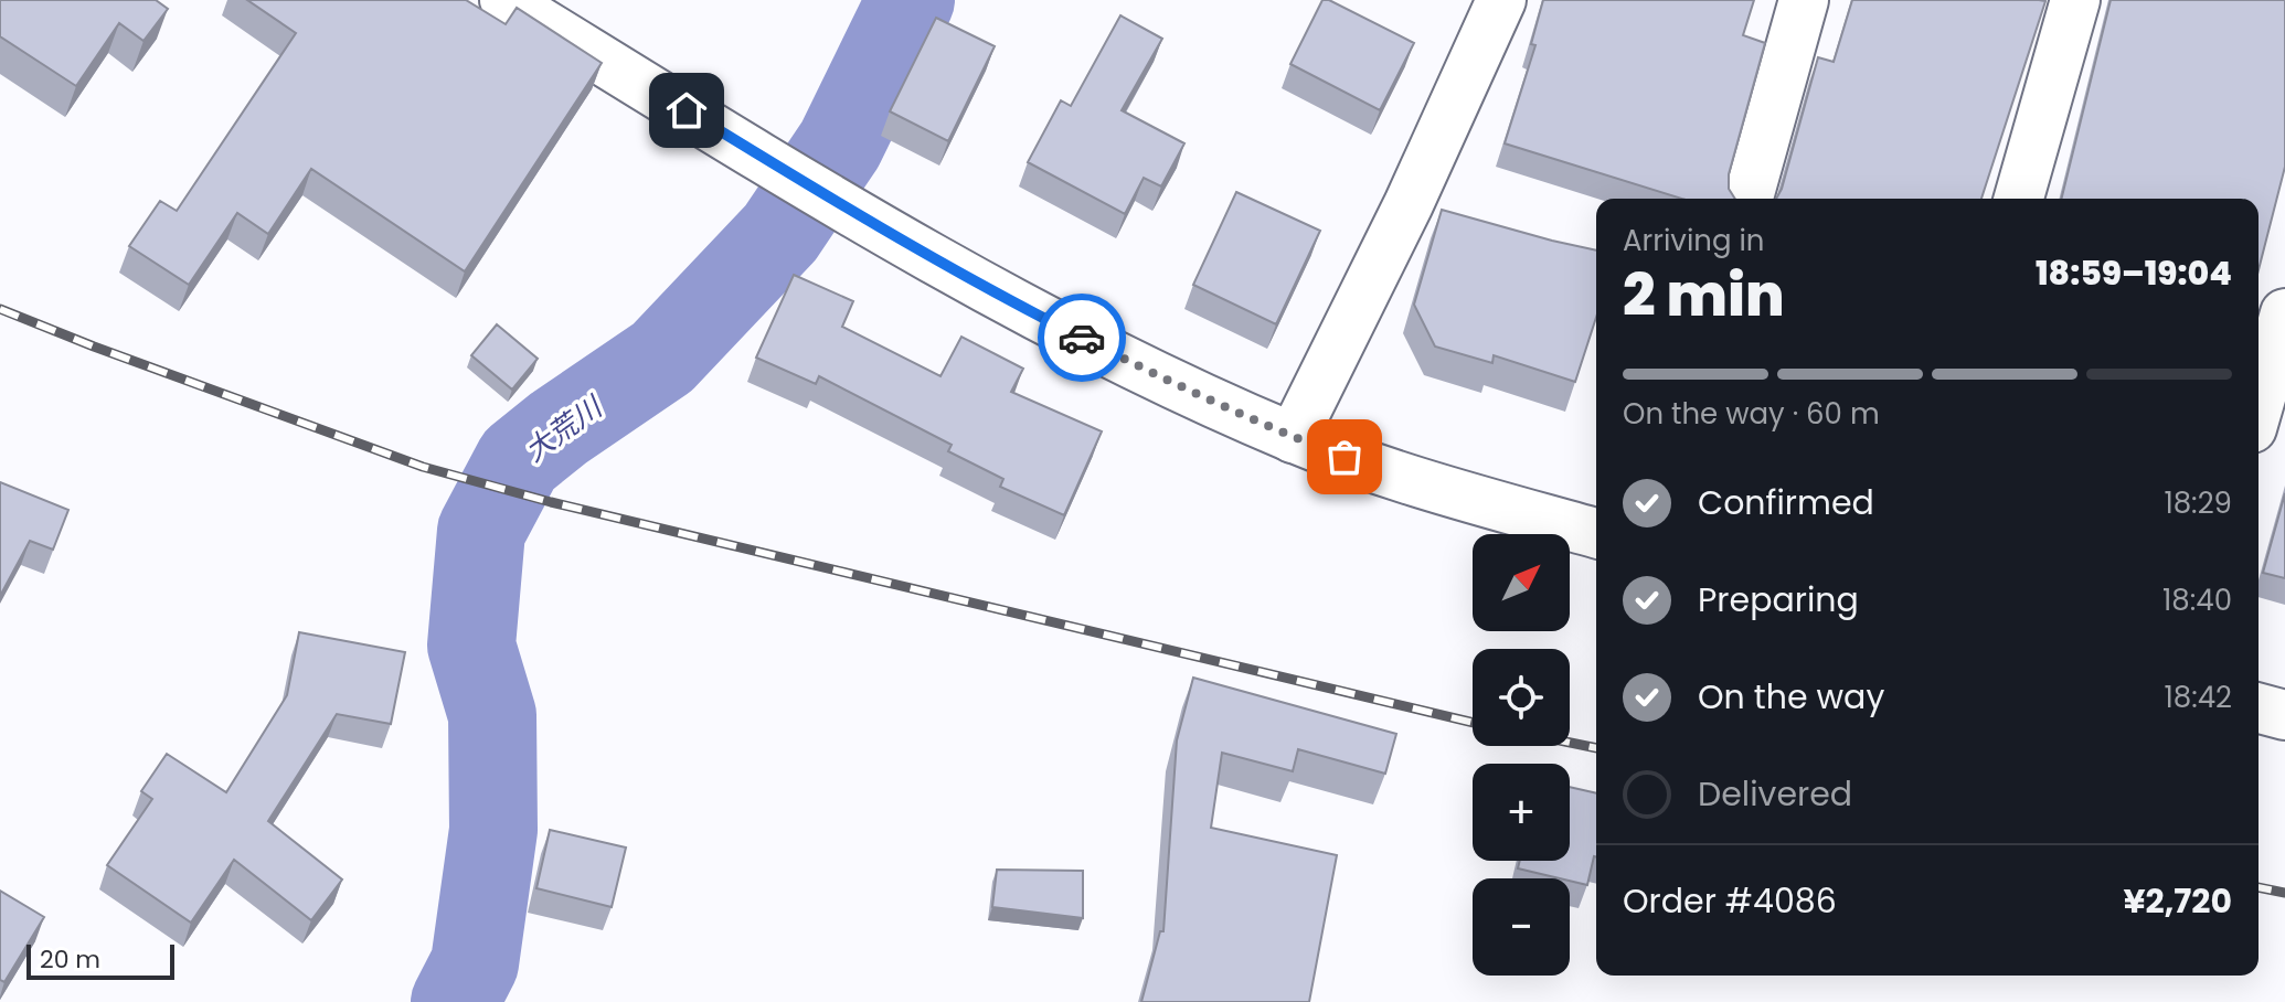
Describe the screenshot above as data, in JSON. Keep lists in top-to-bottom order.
{
  "water": ["大荒川"],
  "scale_bar": "20 m",
  "north": "top right",
  "page": {
    "heading": ["2 min", "Arriving in", "18:59–19:04"],
    "panel": ["Order #4086", "¥2,720"],
    "bar": "On the way · 60 m",
    "list": [
      ["Confirmed", "18:29"],
      ["Preparing", "18:40"],
      ["On the way", "18:42"],
      "Delivered"
    ],
    "map_buttons": ["+", "−"],
    "scale": "20 m"
  }
}
